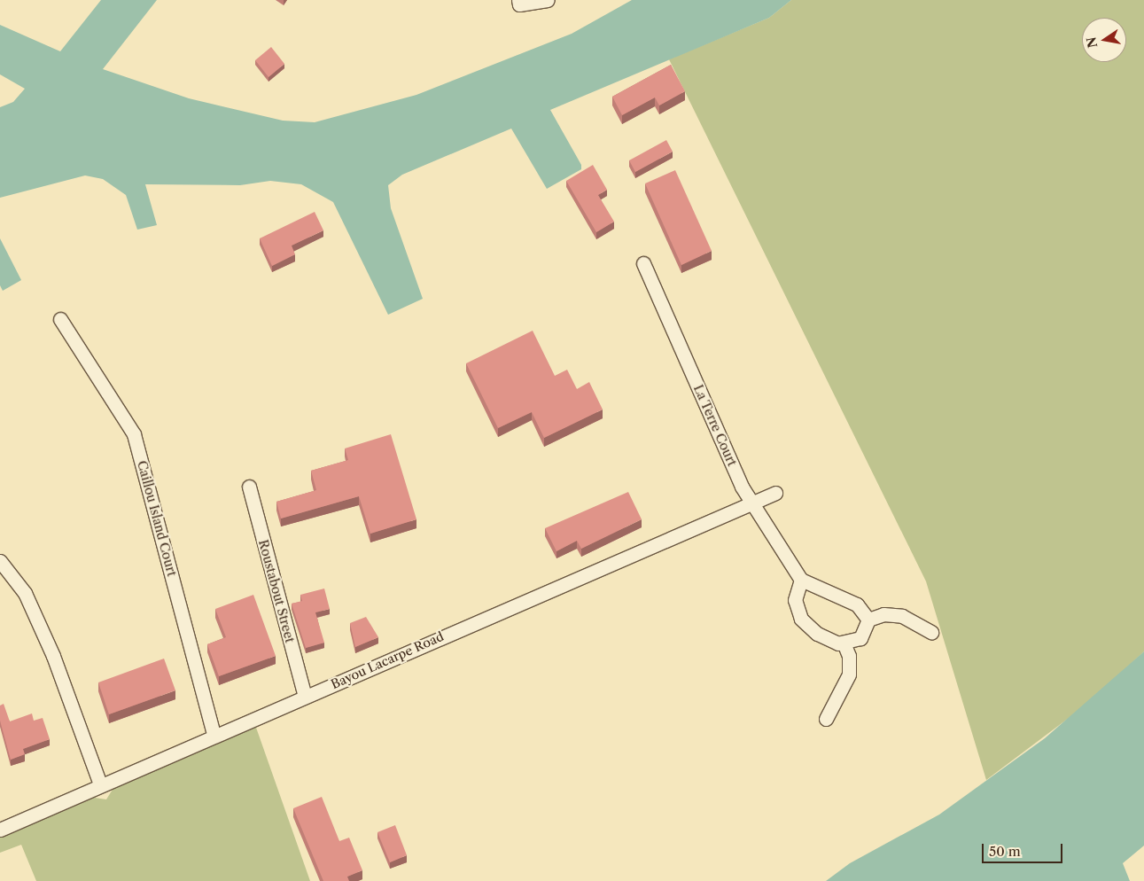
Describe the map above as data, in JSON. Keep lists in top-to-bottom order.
{
  "streets": {
    "street": [
      "La Terre Court",
      "Caillou Island Court",
      "Roustabout Street",
      "Bayou Lacarpe Road"
    ]
  },
  "crossings": [
    ["La Terre Court", "Bayou Lacarpe Road"],
    ["Caillou Island Court", "Bayou Lacarpe Road"],
    ["Roustabout Street", "Bayou Lacarpe Road"]
  ],
  "scale_bar": "50 m",
  "north": "left"
}
